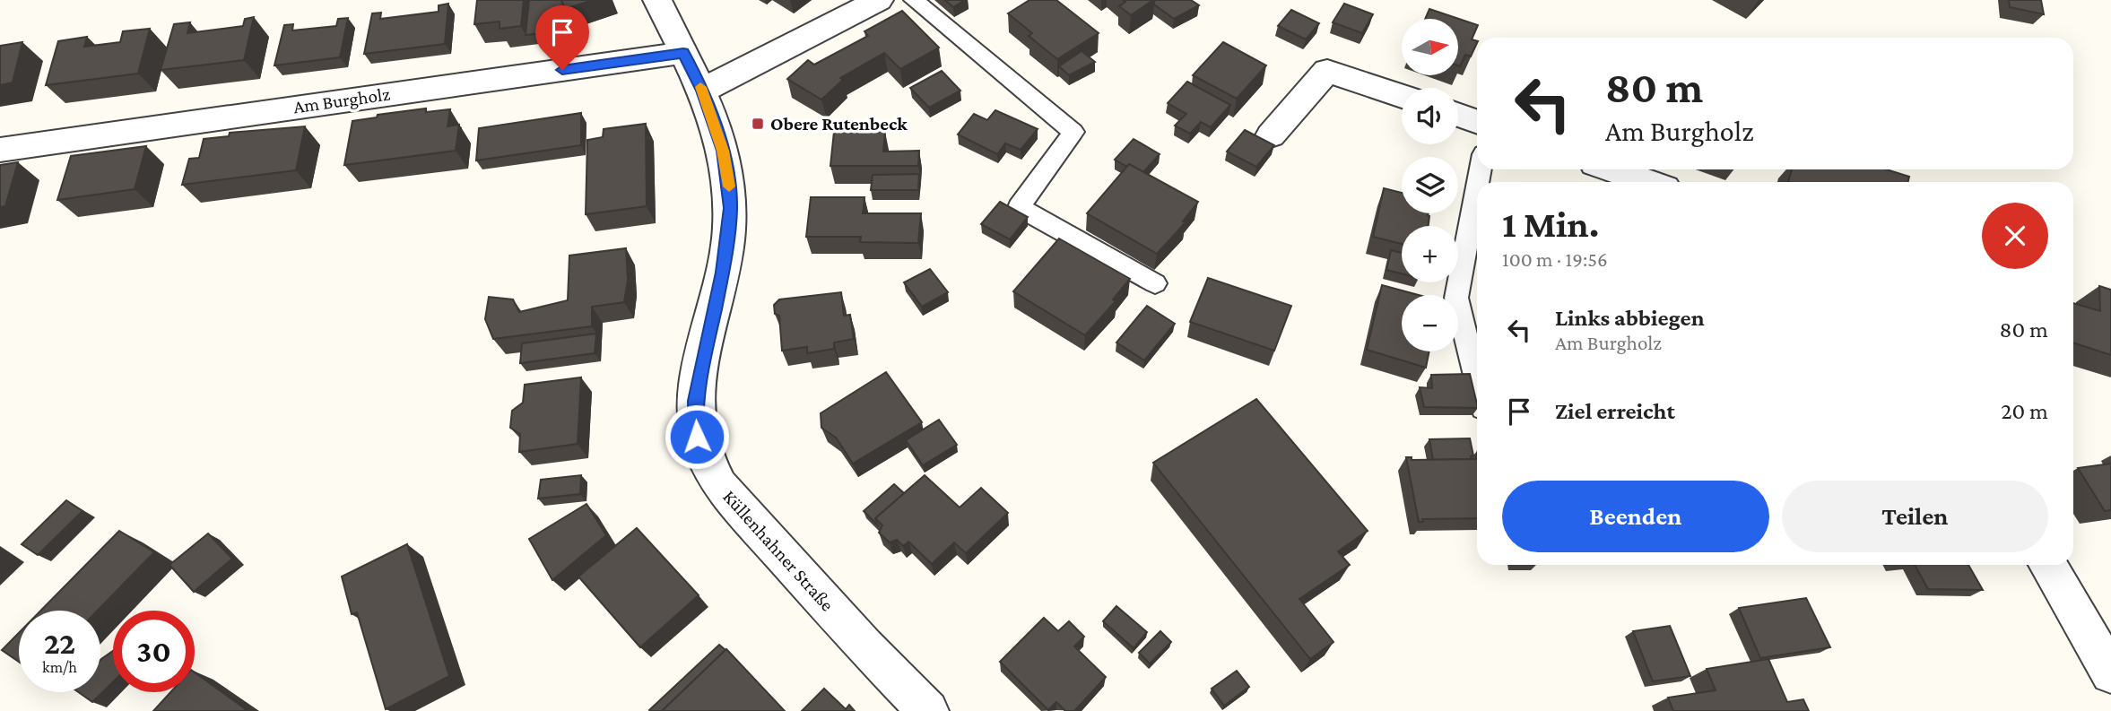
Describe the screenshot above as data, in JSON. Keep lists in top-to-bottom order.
{
  "streets": {
    "street": ["Am Burgholz", "Küllenhahner Straße"]
  },
  "crossings": [
    ["Am Burgholz", "Küllenhahner Straße"]
  ],
  "places": {
    "transit": ["Obere Rutenbeck"]
  },
  "north": "right",
  "page": {
    "map_buttons": ["+", "−"],
    "turn": ["80 m", "Am Burgholz"],
    "heading": ["1 Min.", "100 m · 19:56"],
    "list": [
      {
        "name": "Links abbiegen",
        "note": "Am Burgholz",
        "value": "80 m"
      },
      {
        "name": "Ziel erreicht",
        "value": "20 m"
      }
    ],
    "buttons": ["Beenden", "Teilen"],
    "speed": "22 km/h",
    "limit": "30"
  }
}
